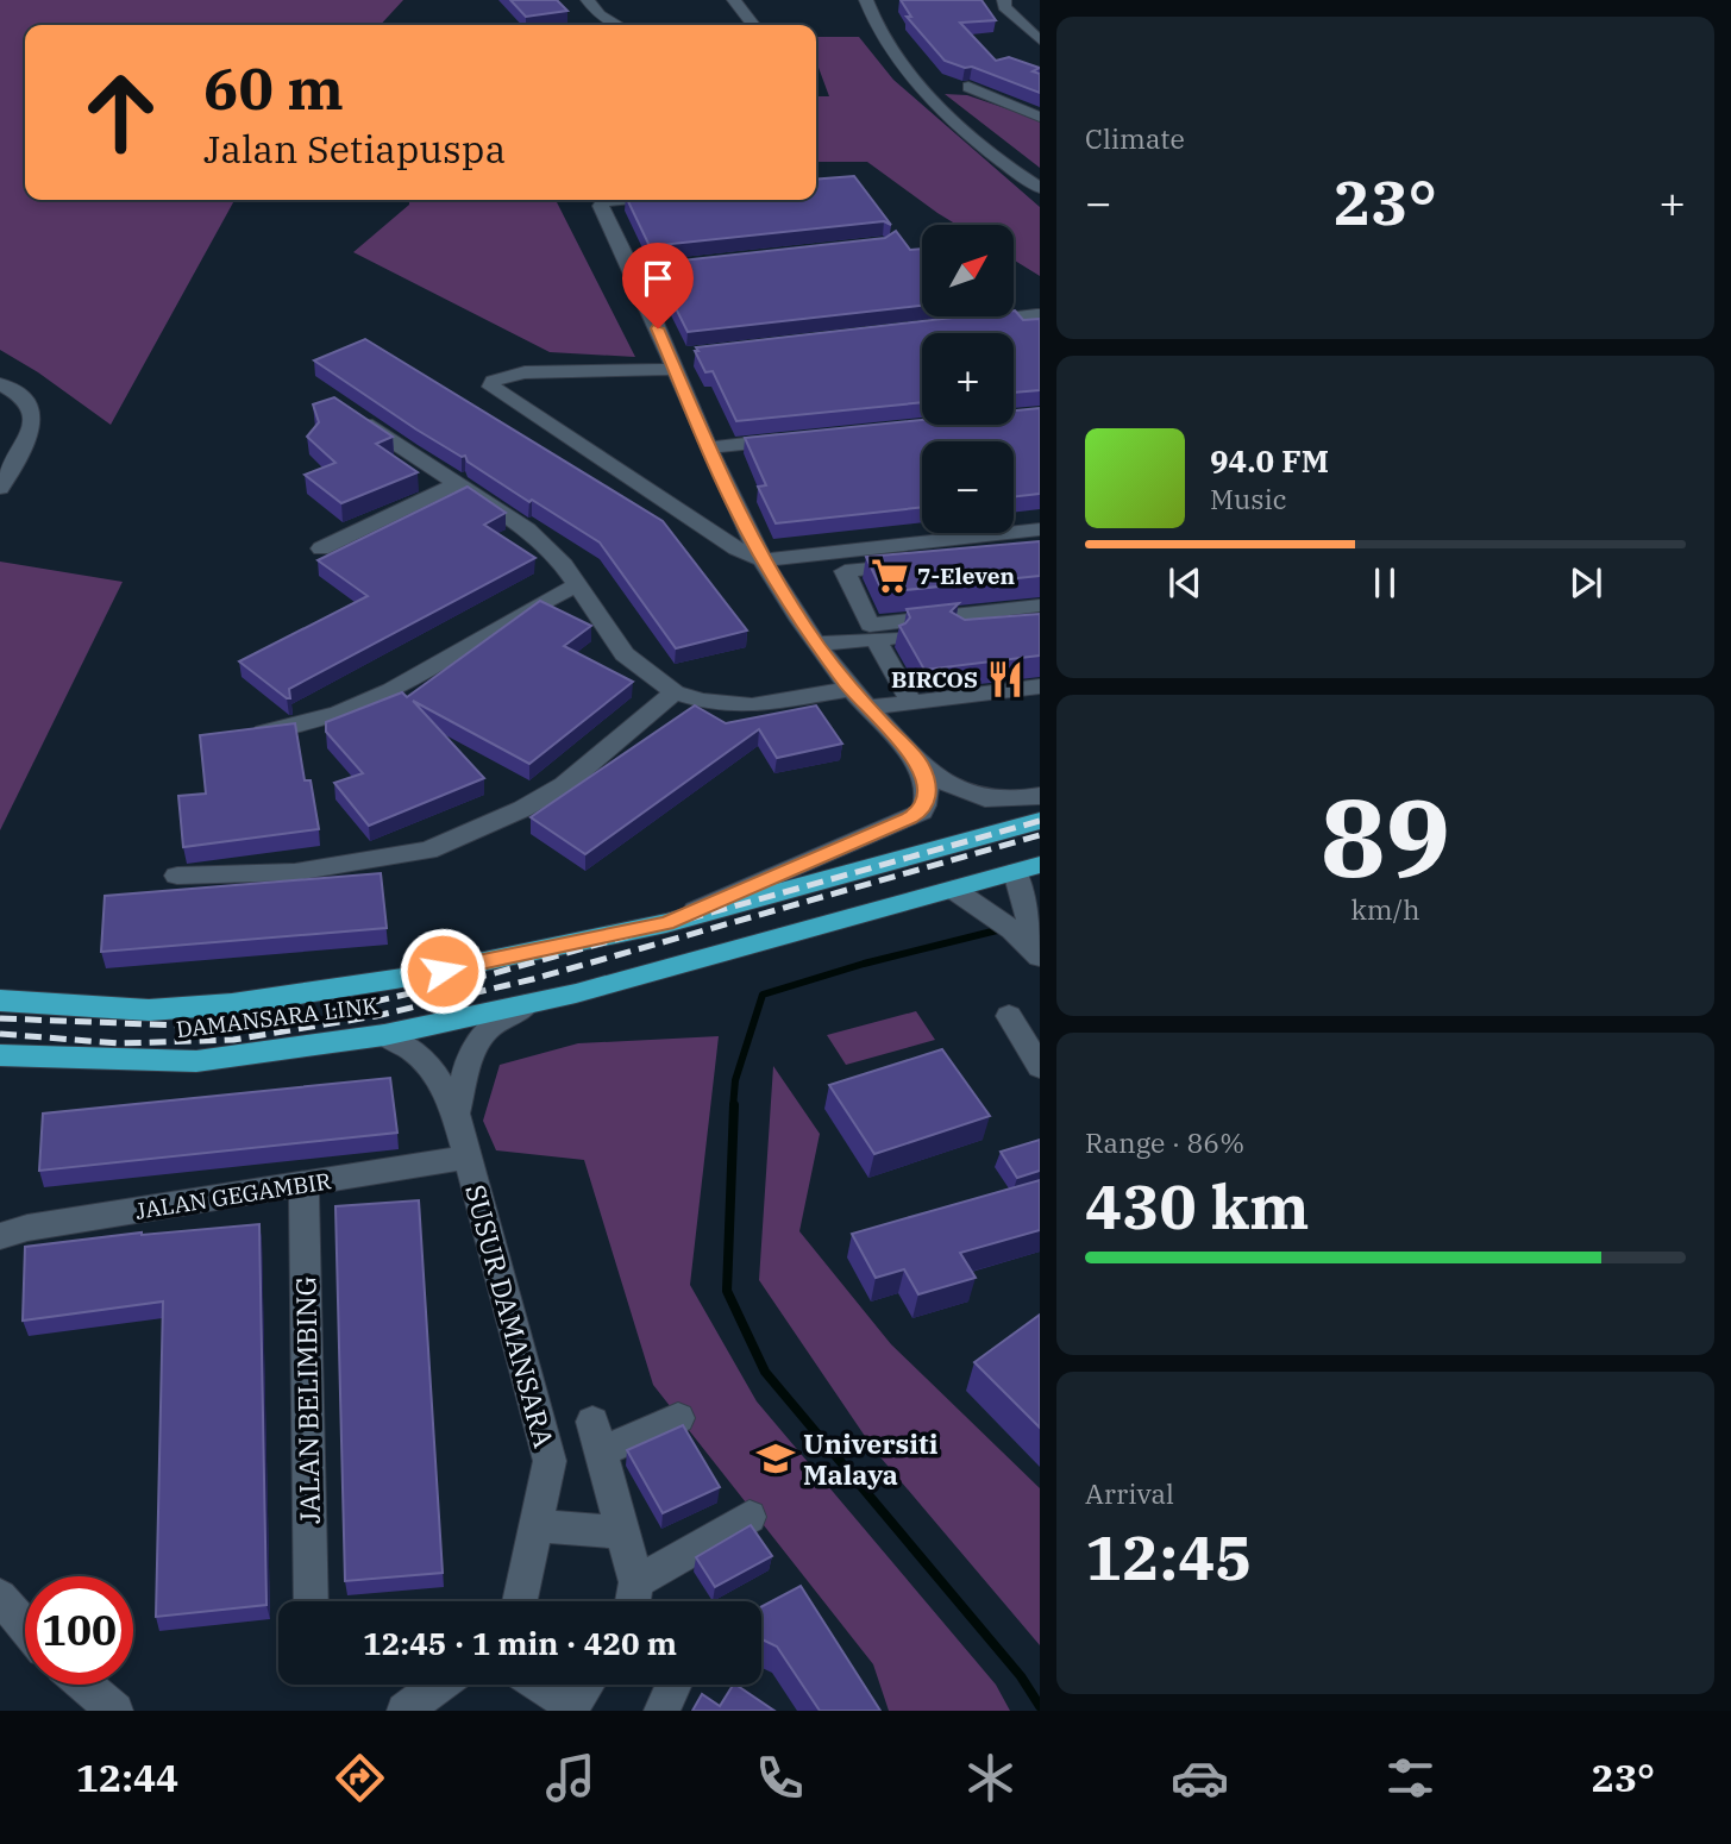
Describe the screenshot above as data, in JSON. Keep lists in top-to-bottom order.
{
  "streets": {
    "highway": ["DAMANSARA LINK"],
    "street": ["JALAN GEGAMBIR", "SUSUR DAMANSARA", "JALAN BELIMBING"]
  },
  "crossings": [
    ["DAMANSARA LINK", "SUSUR DAMANSARA"],
    ["JALAN GEGAMBIR", "SUSUR DAMANSARA"],
    ["JALAN GEGAMBIR", "JALAN BELIMBING"]
  ],
  "places": {
    "supermarket": ["7-Eleven"],
    "restaurant": ["BIRCOS"],
    "school or university": ["Universiti Malaya"]
  },
  "north": "top right",
  "page": {
    "tile": [
      "Climate",
      ["89", "km/h"],
      ["Range · 86%", "430 km"],
      ["Arrival", "12:45"]
    ],
    "turn": ["60 m", "Jalan Setiapuspa"],
    "heat": ["−", "23°", "+"],
    "map_buttons": ["+", "−"],
    "song": ["94.0 FM", "Music"],
    "limit": "100",
    "trip": "12:45 · 1 min · 420 m",
    "tabs": ["12:44", "23°"]
  }
}
